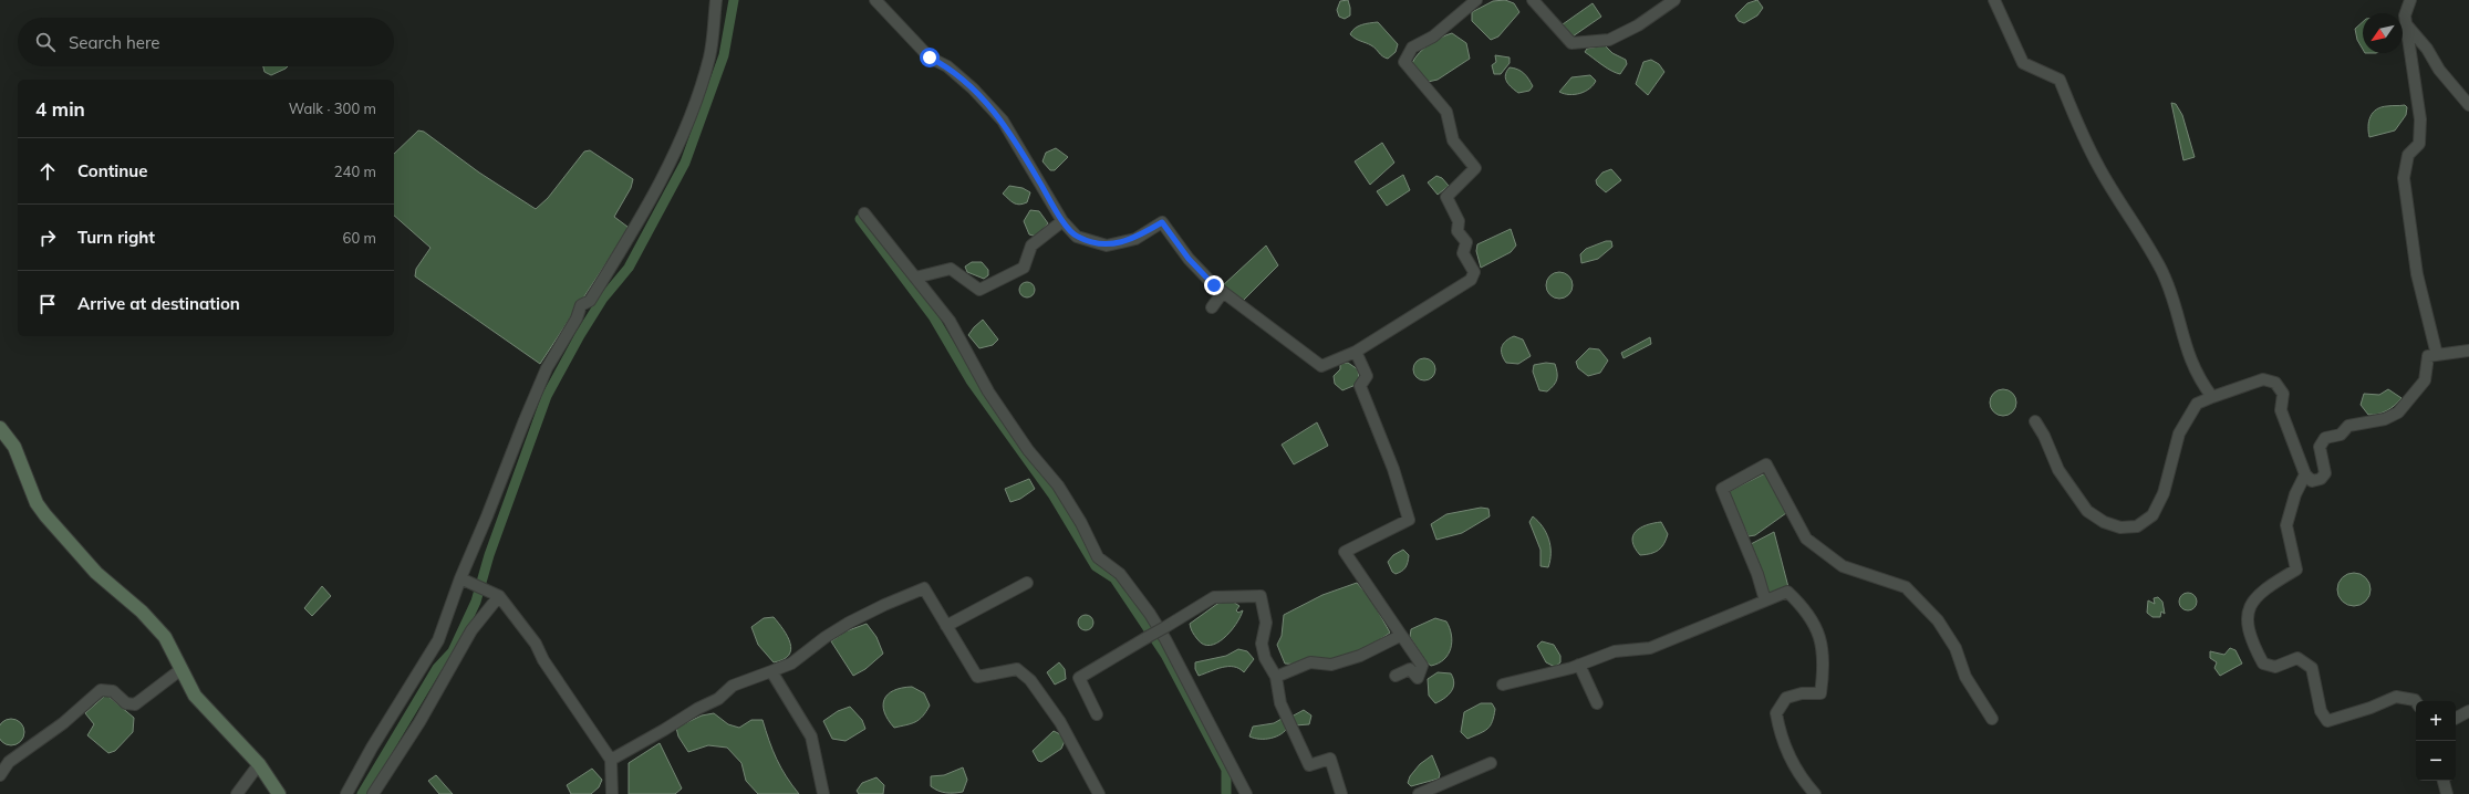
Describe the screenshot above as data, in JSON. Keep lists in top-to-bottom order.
{
  "north": "bottom left",
  "page": {
    "search": "Search here",
    "heading": ["4 min", "Walk · 300 m"],
    "list": [
      ["Continue", "240 m"],
      ["Turn right", "60 m"],
      "Arrive at destination"
    ],
    "map_buttons": ["+", "−"]
  }
}
